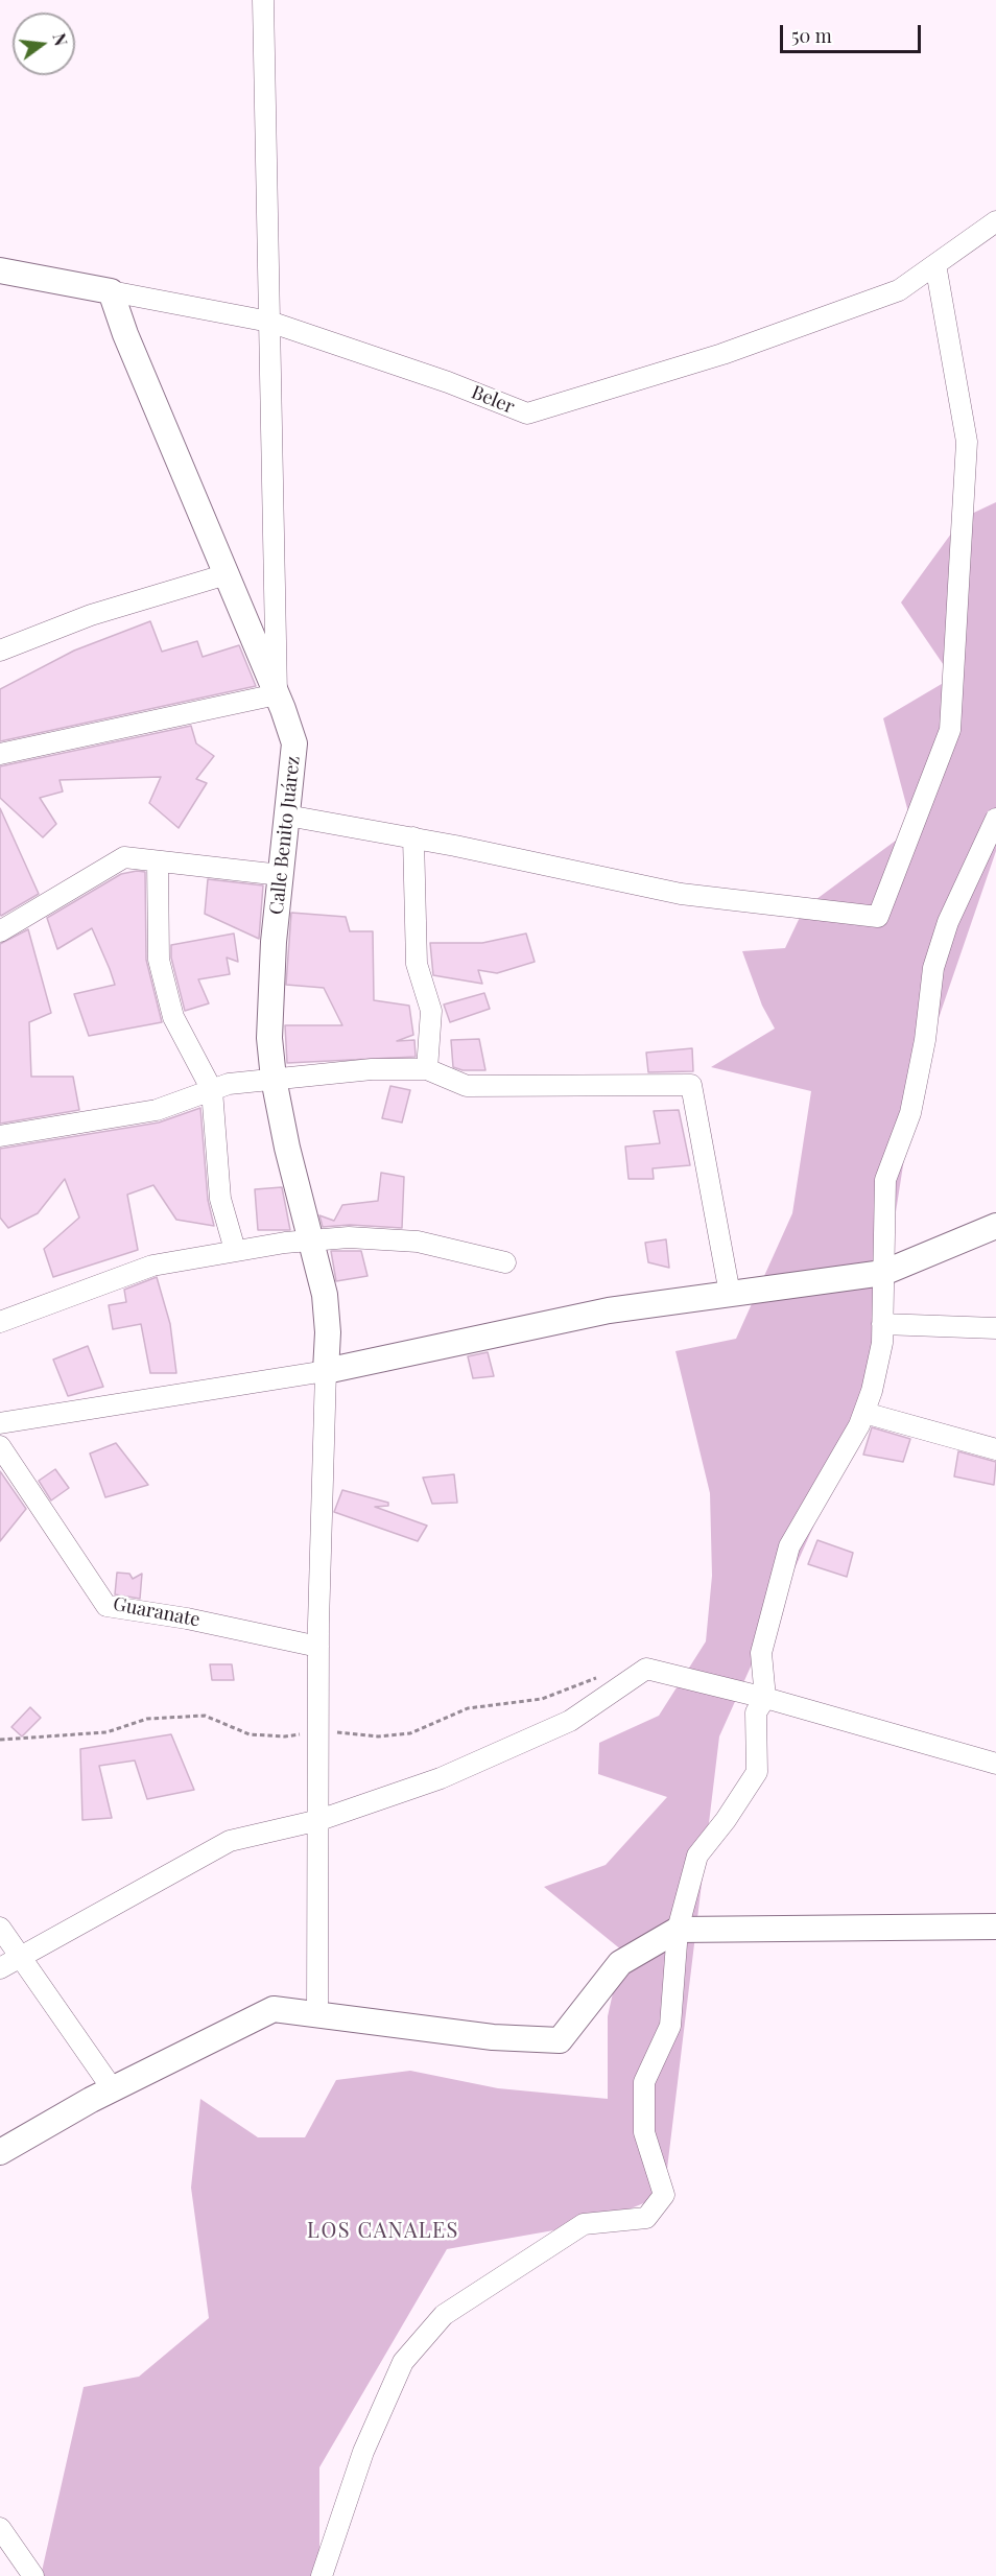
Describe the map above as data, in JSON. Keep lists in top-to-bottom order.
{
  "streets": {
    "main road": ["Beler", "Calle Benito Juárez"],
    "street": ["Guaranate"]
  },
  "crossings": [
    ["Beler", "Calle Benito Juárez"]
  ],
  "districts": ["LOS CANALES"],
  "scale_bar": "50 m",
  "north": "right"
}
